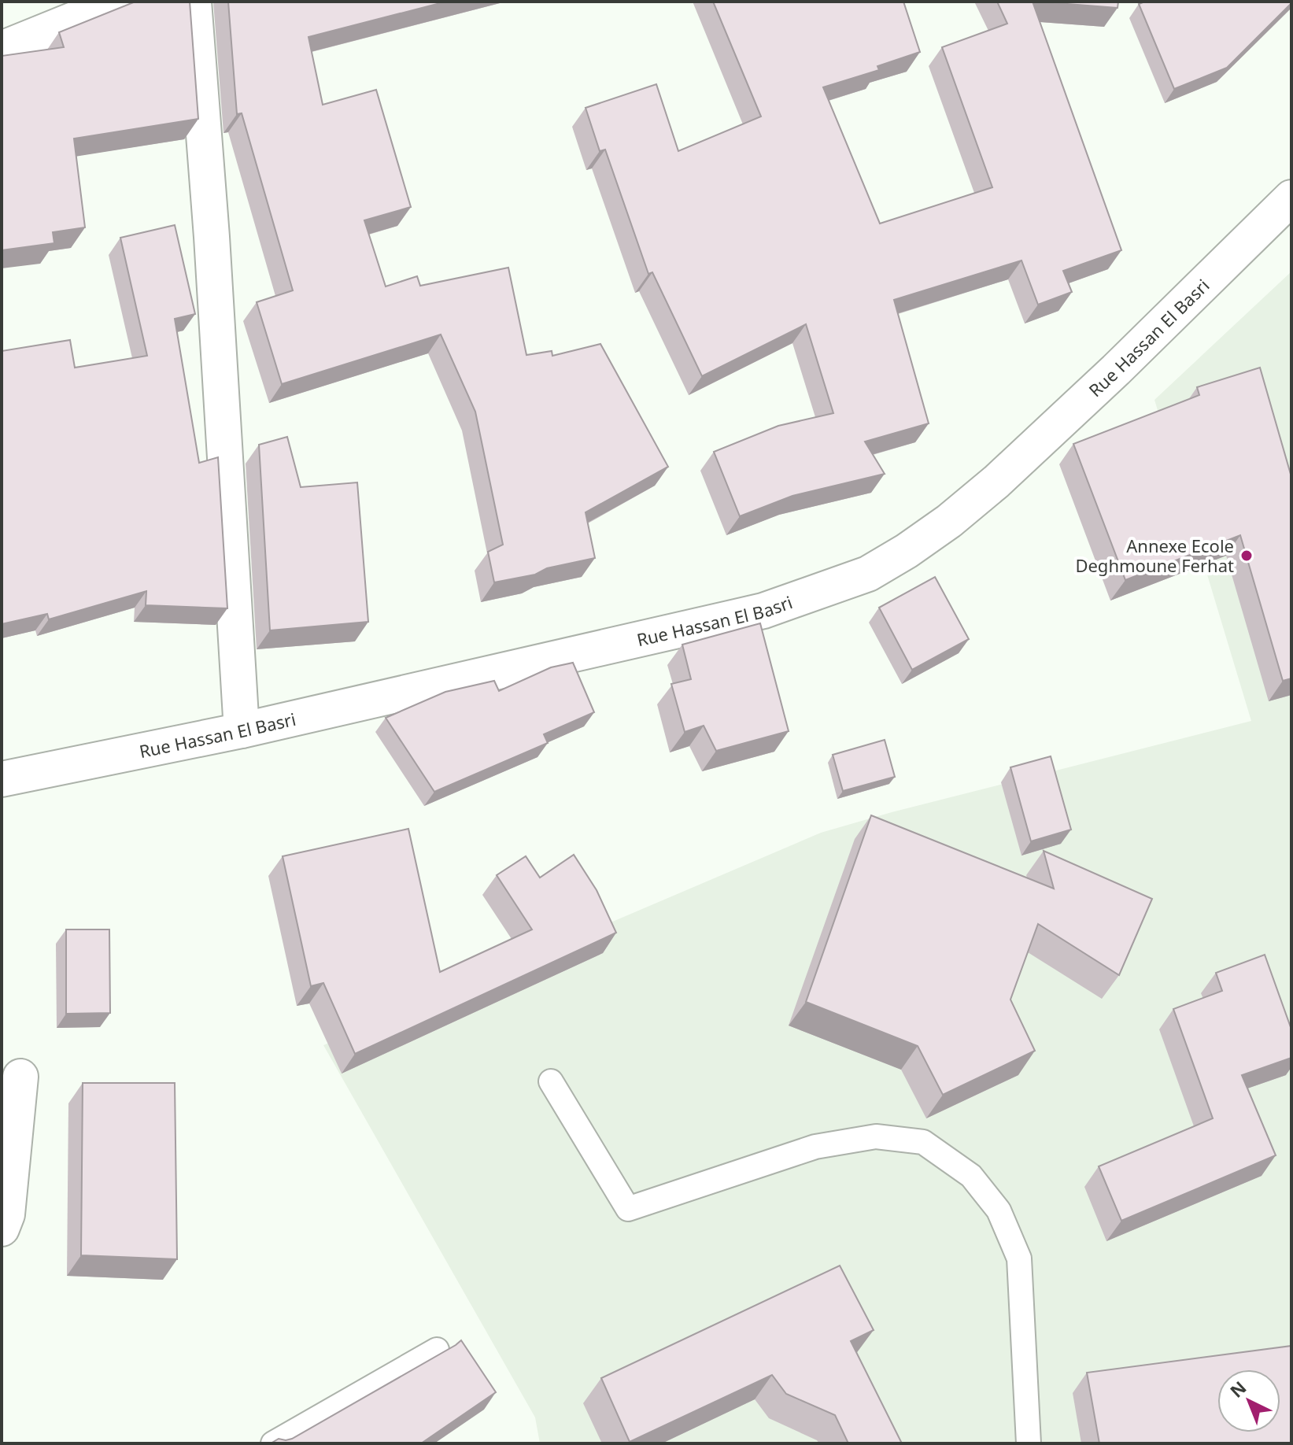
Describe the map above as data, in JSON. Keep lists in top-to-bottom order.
{
  "streets": {
    "street": ["Rue Hassan El Basri"]
  },
  "places": ["Annexe Ecole Deghmoune Ferhat"],
  "north": "top left"
}
